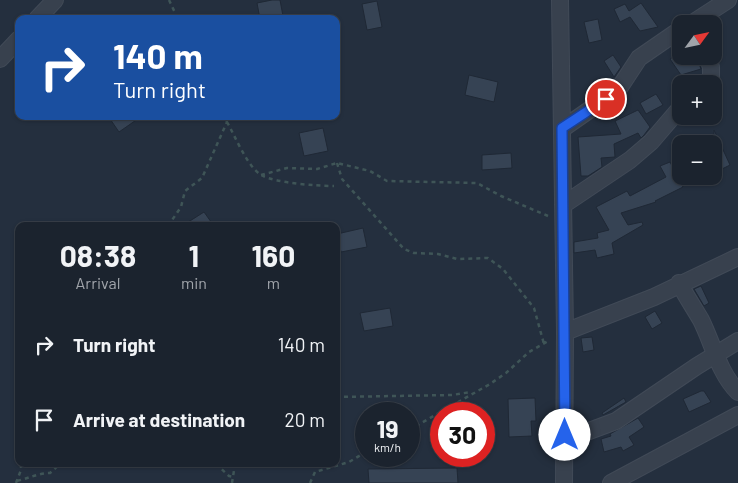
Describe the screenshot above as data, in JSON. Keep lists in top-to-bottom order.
{
  "north": "top right",
  "page": {
    "map_buttons": ["+", "−"],
    "turn": ["140 m", "Turn right"],
    "eta": [
      "08:38",
      "Arrival",
      "1",
      "min",
      "160",
      "m"
    ],
    "list": [
      {
        "name": "Turn right",
        "value": "140 m"
      },
      {
        "name": "Arrive at destination",
        "value": "20 m"
      }
    ],
    "speed": "19 km/h",
    "limit": "30"
  }
}
